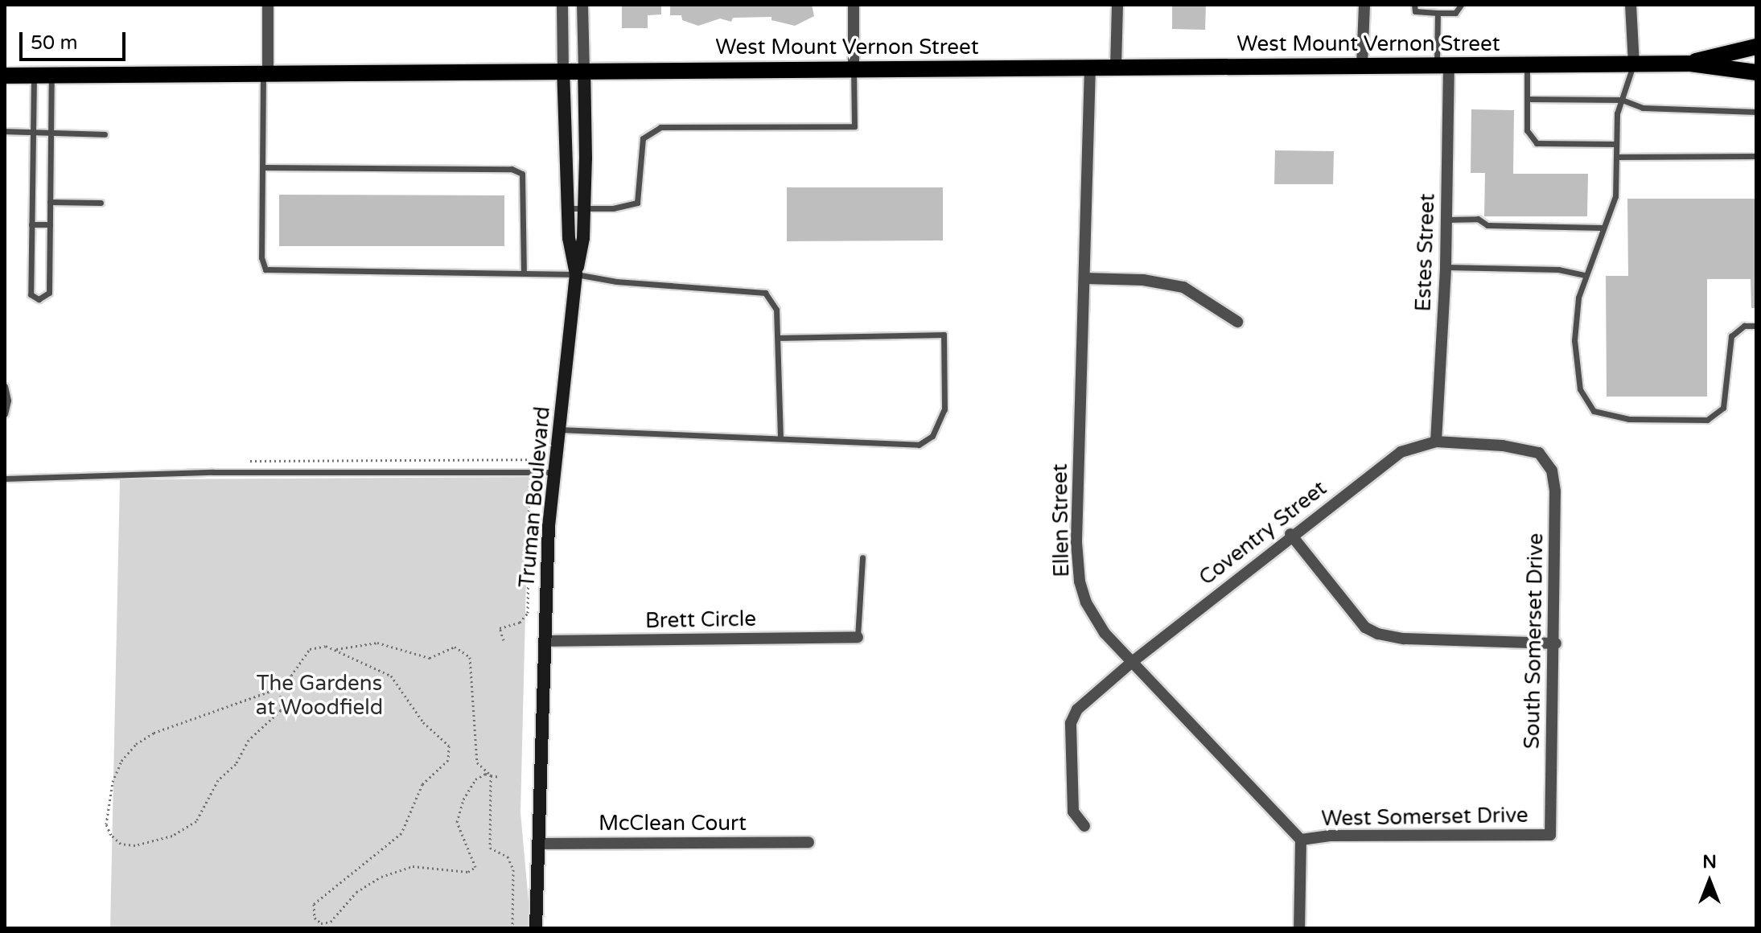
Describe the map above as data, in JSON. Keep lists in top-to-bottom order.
{
  "streets": {
    "main road": ["West Mount Vernon Street"],
    "street": [
      "Estes Street",
      "Truman Boulevard",
      "Ellen Street",
      "Coventry Street",
      "Brett Circle",
      "South Somerset Drive",
      "West Somerset Drive",
      "McClean Court"
    ]
  },
  "crossings": [
    ["West Mount Vernon Street", "Estes Street"],
    ["West Mount Vernon Street", "Truman Boulevard"],
    ["West Mount Vernon Street", "Ellen Street"],
    ["Estes Street", "Coventry Street"],
    ["Truman Boulevard", "Brett Circle"],
    ["Truman Boulevard", "McClean Court"],
    ["Ellen Street", "Coventry Street"],
    ["Ellen Street", "West Somerset Drive"],
    ["Coventry Street", "South Somerset Drive"],
    ["South Somerset Drive", "West Somerset Drive"]
  ],
  "parks": ["The Gardens at Woodfield"],
  "scale_bar": "50 m",
  "north": "top"
}
